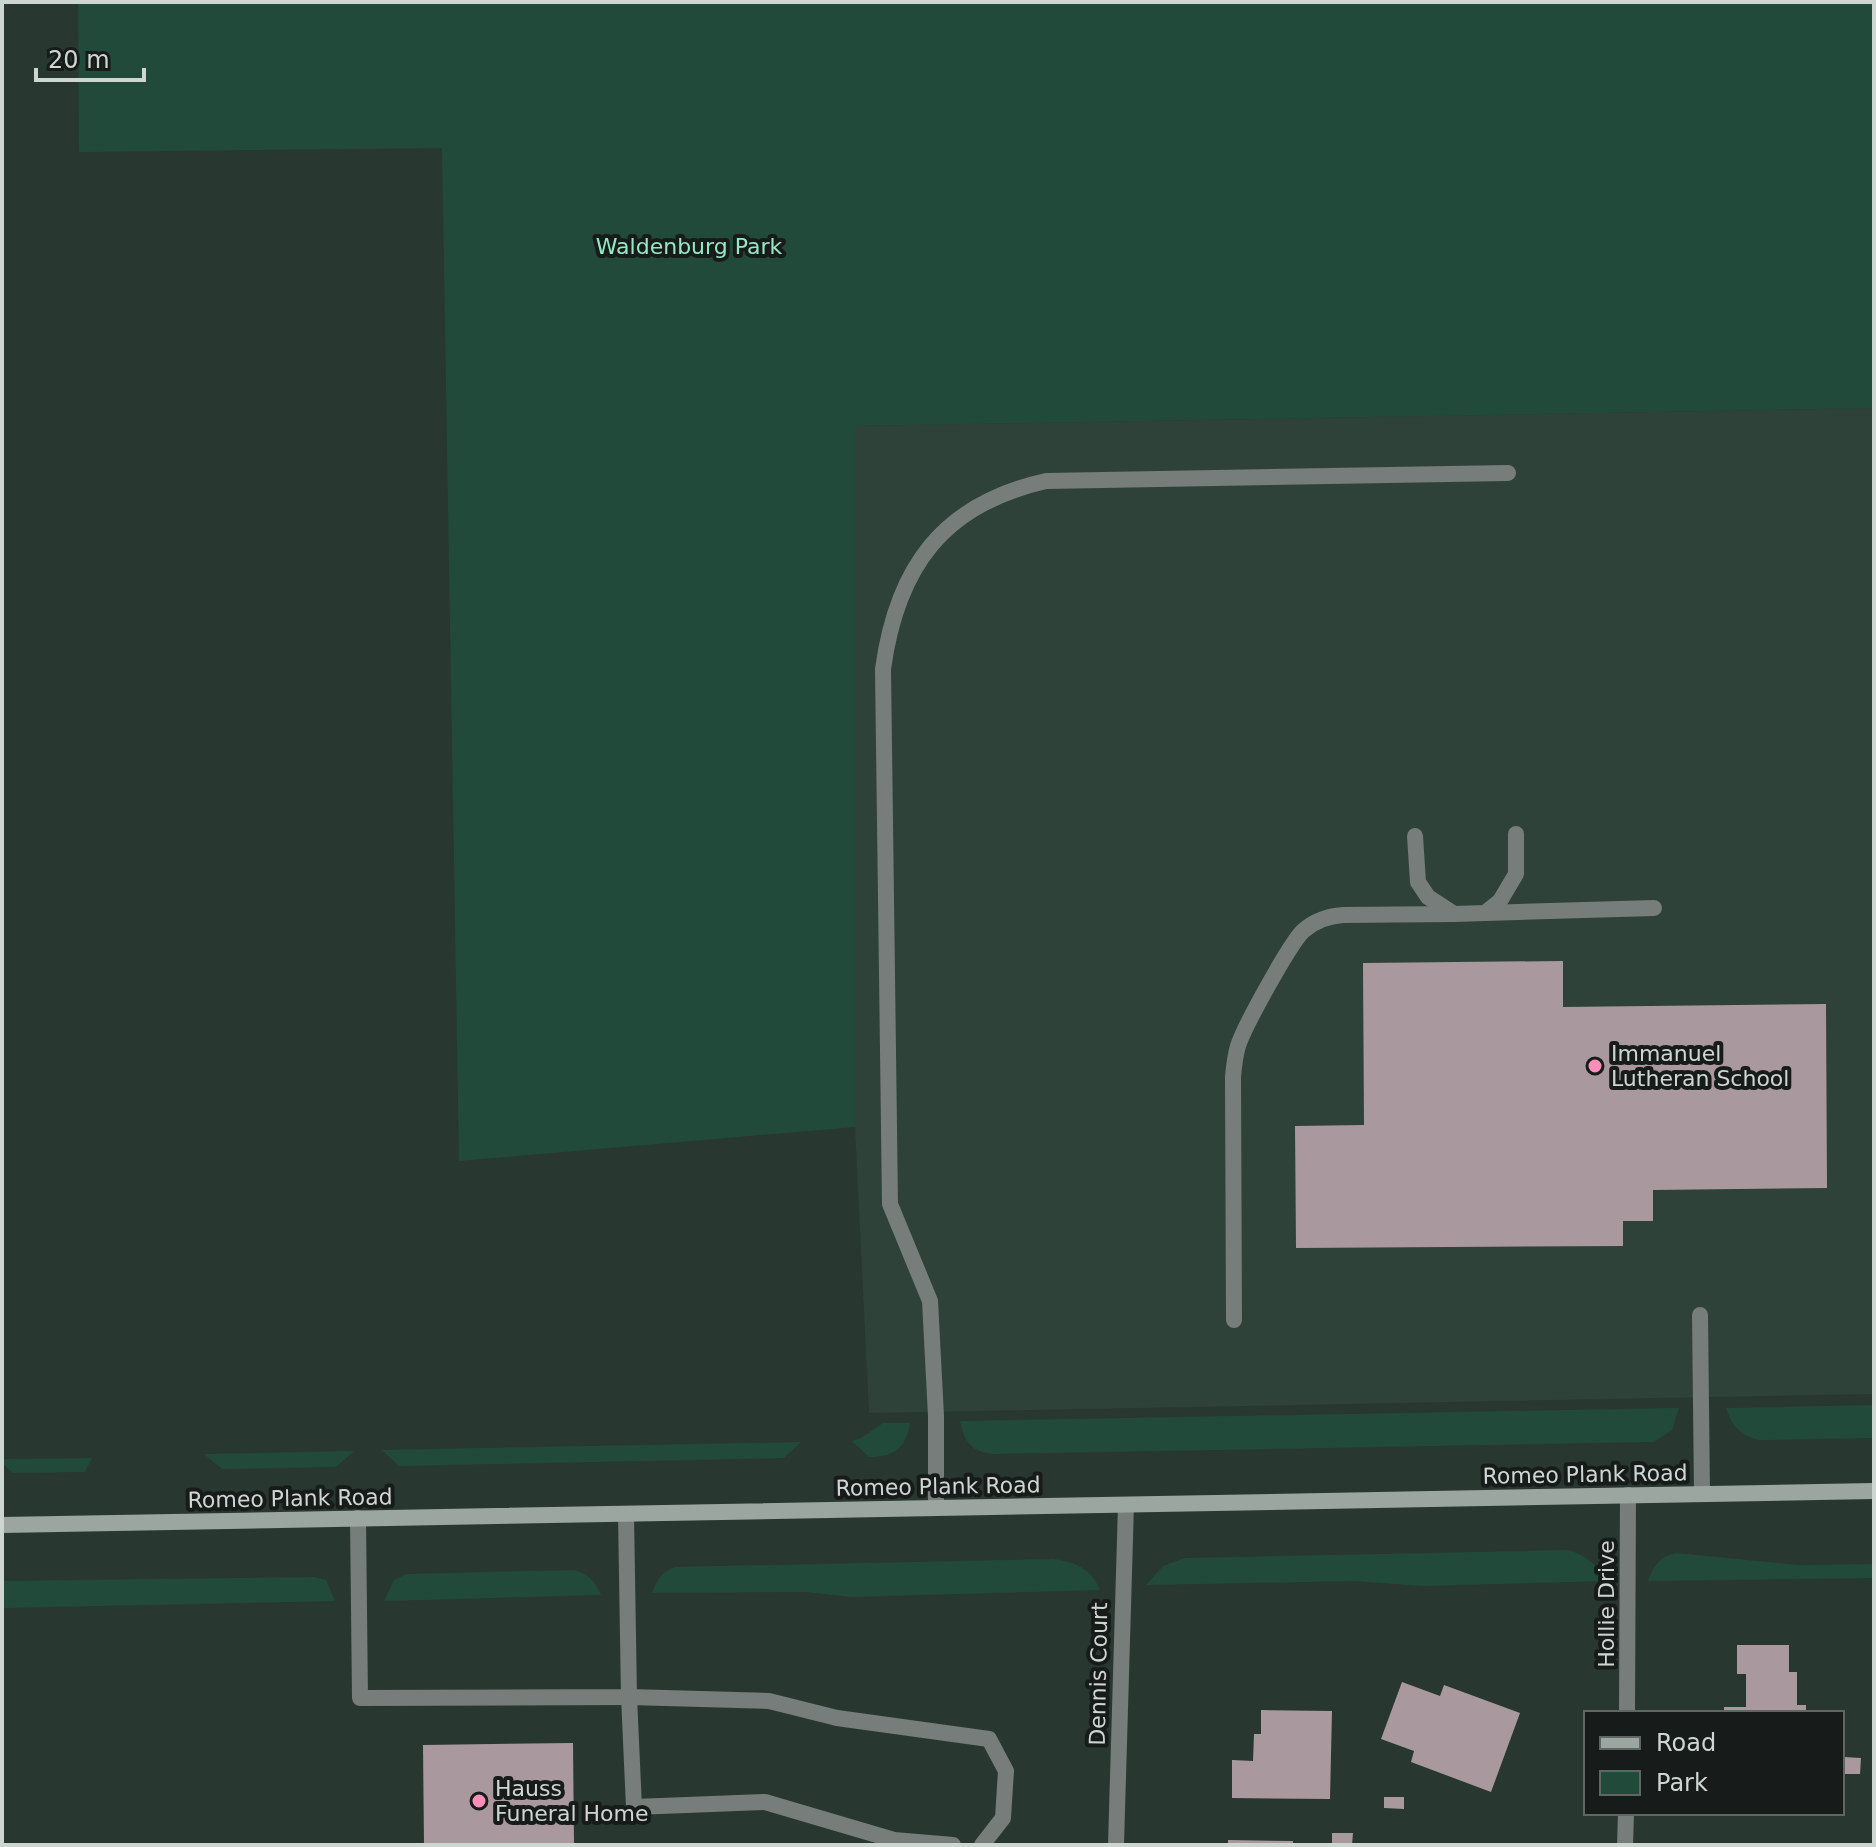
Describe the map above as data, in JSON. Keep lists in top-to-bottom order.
{
  "streets": {
    "main road": ["Romeo Plank Road"],
    "street": ["Hollie Drive", "Dennis Court"]
  },
  "crossings": [
    ["Romeo Plank Road", "Hollie Drive"],
    ["Romeo Plank Road", "Dennis Court"]
  ],
  "parks": ["Waldenburg Park"],
  "places": ["Immanuel Lutheran School", "Hauss Funeral Home"],
  "legend": ["Road", "Park"],
  "scale_bar": "20 m"
}
